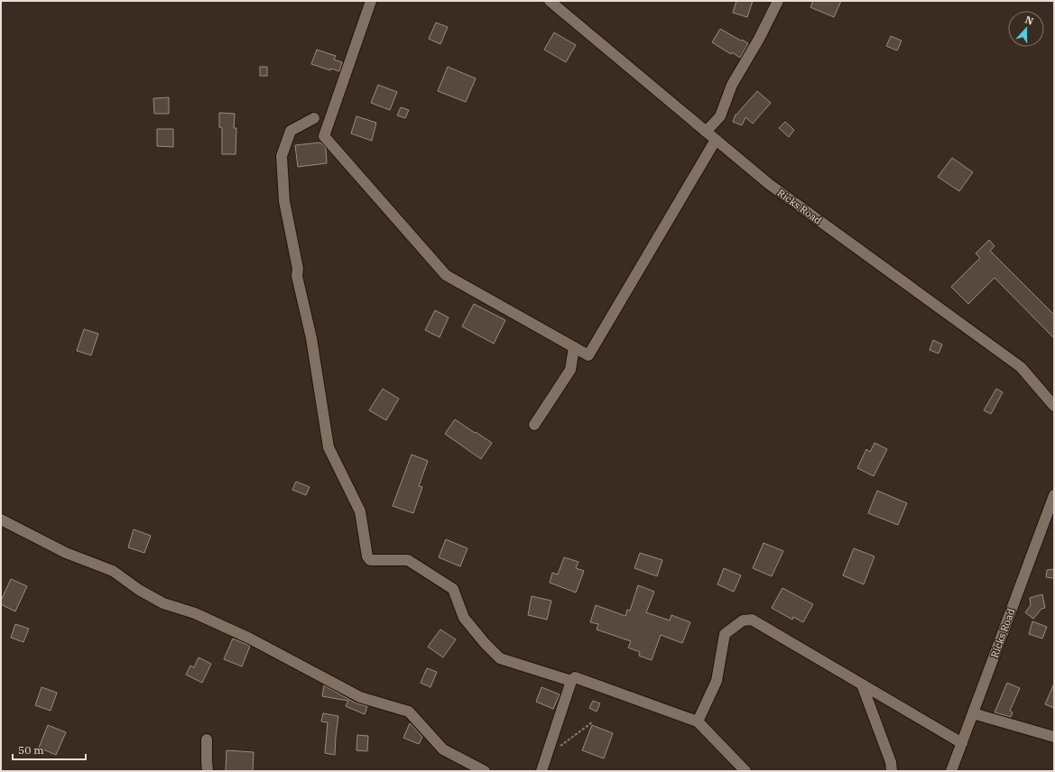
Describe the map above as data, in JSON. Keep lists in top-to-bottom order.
{
  "streets": {
    "street": ["Ricks Road"]
  },
  "scale_bar": "50 m",
  "north": "top"
}
